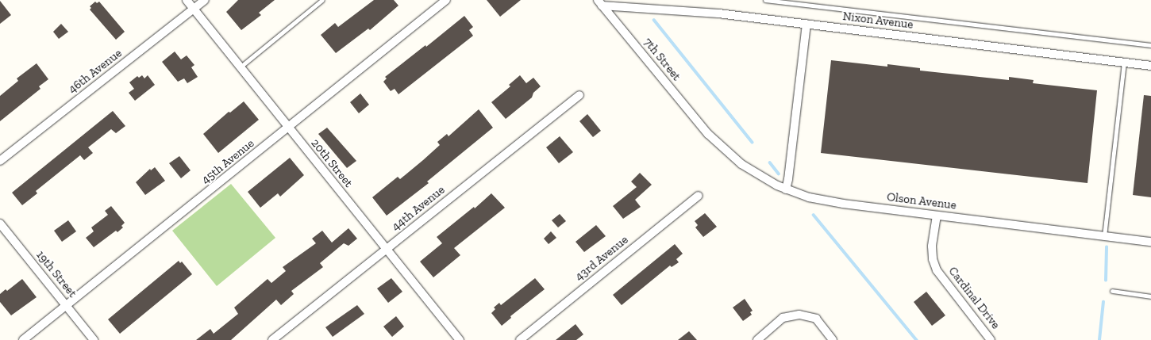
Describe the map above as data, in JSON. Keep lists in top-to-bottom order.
{
  "streets": {
    "street": [
      "Nixon Avenue",
      "7th Street",
      "46th Avenue",
      "45th Avenue",
      "20th Street",
      "Olson Avenue",
      "44th Avenue",
      "43rd Avenue",
      "19th Street",
      "Cardinal Drive"
    ]
  },
  "crossings": [
    ["Nixon Avenue", "7th Street"],
    ["7th Street", "Olson Avenue"],
    ["46th Avenue", "20th Street"],
    ["45th Avenue", "20th Street"],
    ["45th Avenue", "19th Street"],
    ["20th Street", "44th Avenue"],
    ["Olson Avenue", "Cardinal Drive"]
  ]
}
